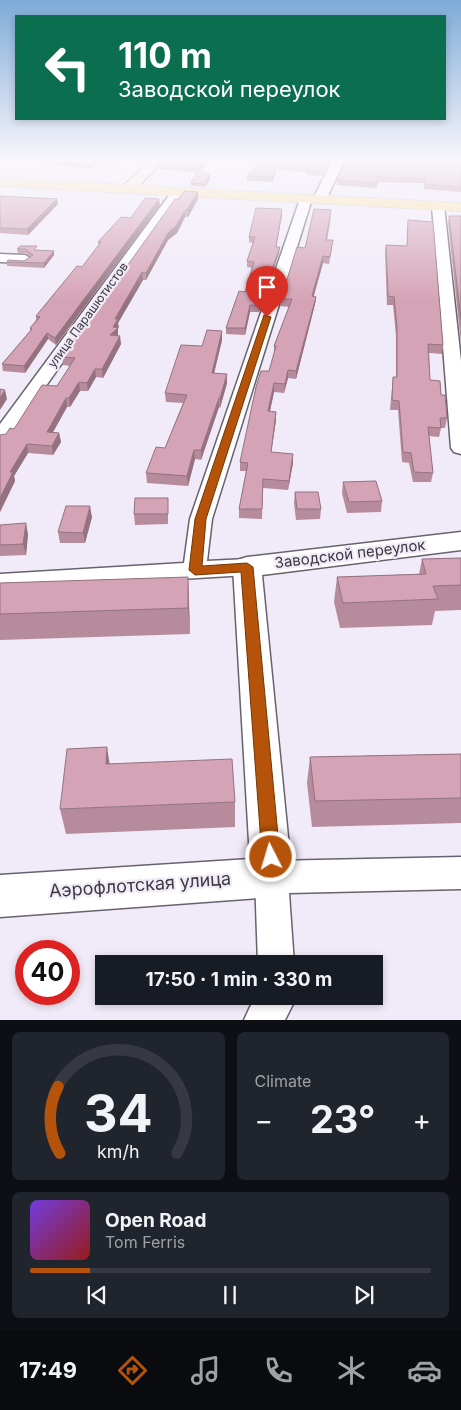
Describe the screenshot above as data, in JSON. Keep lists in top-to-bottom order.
{
  "streets": {
    "street": ["улица Парашютистов", "Заводской переулок", "Аэрофлотская улица"]
  },
  "page": {
    "turn": ["110 m", "Заводской переулок"],
    "limit": "40",
    "trip": "17:50 · 1 min · 330 m",
    "tile": "Climate",
    "heat": ["−", "23°", "+"],
    "song": ["Open Road", "Tom Ferris"],
    "tabs": "17:49",
    "gauge": ["34", "km/h"]
  }
}
